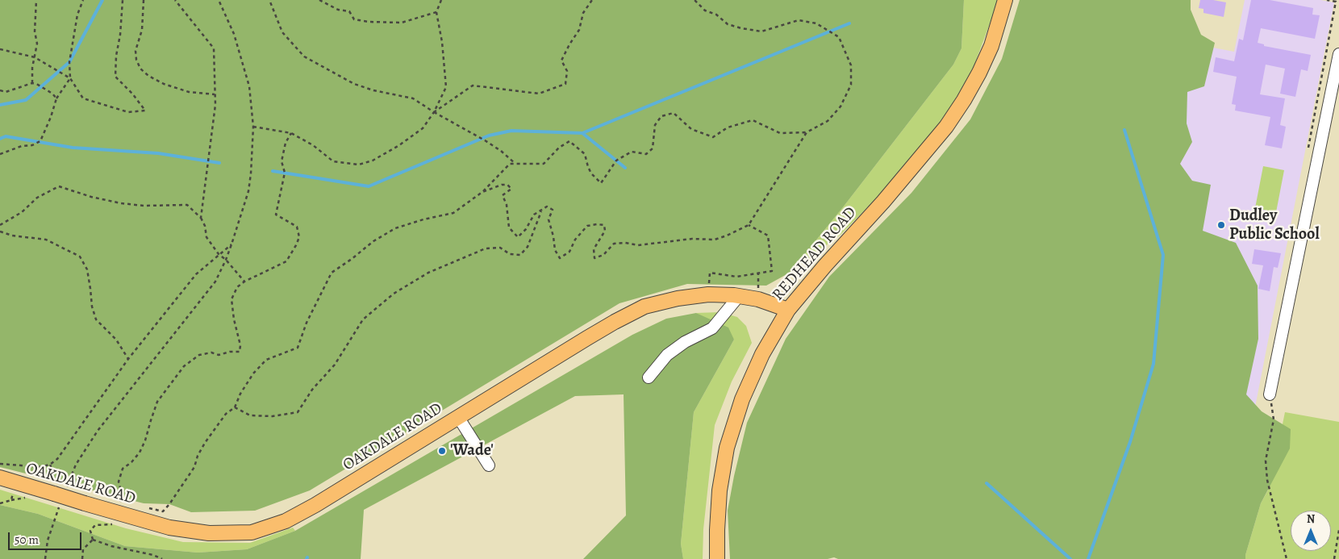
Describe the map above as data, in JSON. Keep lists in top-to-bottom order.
{
  "streets": {
    "main road": ["REDHEAD ROAD", "OAKDALE ROAD"]
  },
  "crossings": [
    ["REDHEAD ROAD", "OAKDALE ROAD"]
  ],
  "places": ["Dudley Public School", "'Wade'"],
  "scale_bar": "50 m",
  "north": "top"
}
